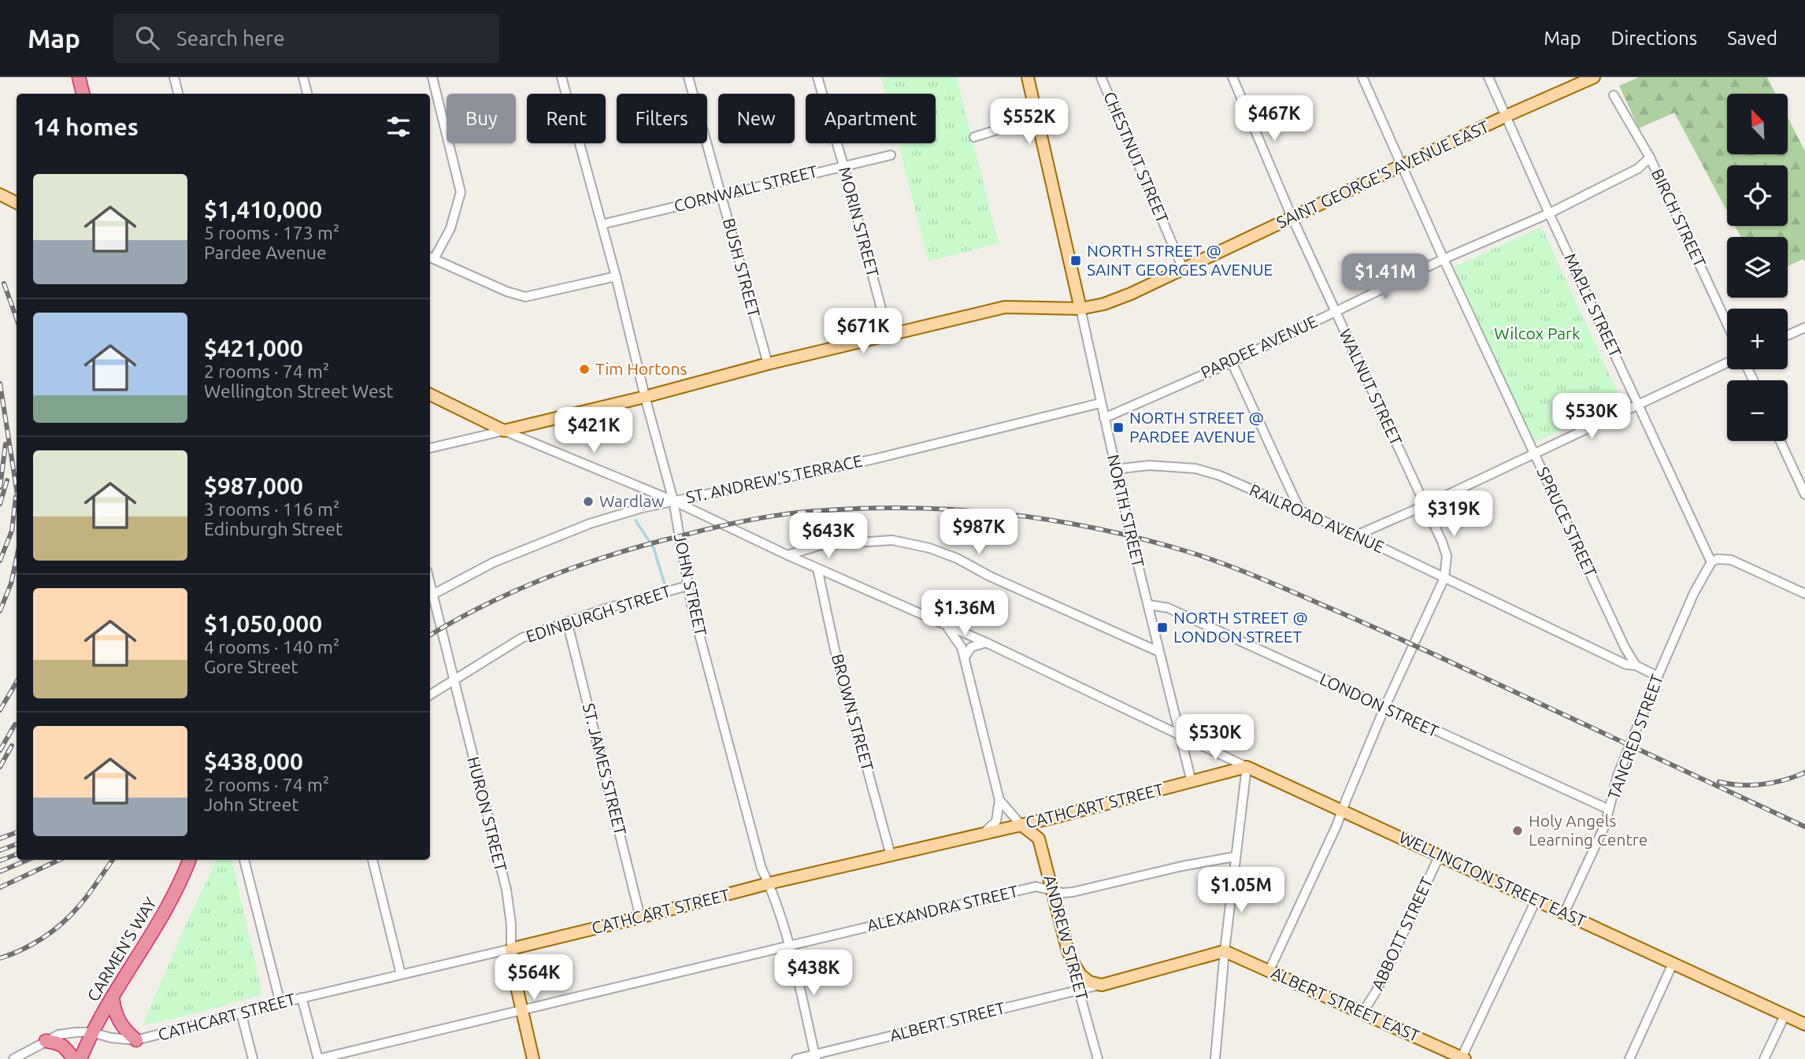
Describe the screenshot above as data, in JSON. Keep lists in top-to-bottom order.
{
  "streets": {
    "highway": ["CARMEN'S WAY"],
    "main road": [
      "SAINT GEORGE'S AVENUE EAST",
      "NORTH STREET",
      "CATHCART STREET",
      "HURON STREET",
      "WELLINGTON STREET EAST",
      "ANDREW STREET",
      "ALBERT STREET EAST"
    ],
    "street": [
      "CHESTNUT STREET",
      "CORNWALL STREET",
      "BIRCH STREET",
      "MORIN STREET",
      "BUSH STREET",
      "MAPLE STREET",
      "PARDEE AVENUE",
      "WALNUT STREET",
      "ST. ANDREW'S TERRACE",
      "RAILROAD AVENUE",
      "SPRUCE STREET",
      "JOHN STREET",
      "EDINBURGH STREET",
      "LONDON STREET",
      "BROWN STREET",
      "TANCRED STREET",
      "ST. JAMES STREET",
      "ALEXANDRA STREET",
      "ABBOTT STREET",
      "ALBERT STREET"
    ]
  },
  "crossings": [
    ["CHESTNUT STREET", "SAINT GEORGE'S AVENUE EAST"],
    ["SAINT GEORGE'S AVENUE EAST", "MORIN STREET"],
    ["SAINT GEORGE'S AVENUE EAST", "BUSH STREET"],
    ["SAINT GEORGE'S AVENUE EAST", "MAPLE STREET"],
    ["SAINT GEORGE'S AVENUE EAST", "WALNUT STREET"],
    ["SAINT GEORGE'S AVENUE EAST", "NORTH STREET"],
    ["SAINT GEORGE'S AVENUE EAST", "SPRUCE STREET"],
    ["SAINT GEORGE'S AVENUE EAST", "JOHN STREET"],
    ["SAINT GEORGE'S AVENUE EAST", "WELLINGTON STREET EAST"],
    ["CORNWALL STREET", "MORIN STREET"],
    ["CORNWALL STREET", "BUSH STREET"],
    ["CORNWALL STREET", "JOHN STREET"],
    ["BIRCH STREET", "PARDEE AVENUE"],
    ["MAPLE STREET", "PARDEE AVENUE"],
    ["MAPLE STREET", "TANCRED STREET"],
    ["PARDEE AVENUE", "WALNUT STREET"],
    ["PARDEE AVENUE", "NORTH STREET"],
    ["PARDEE AVENUE", "SPRUCE STREET"],
    ["WALNUT STREET", "RAILROAD AVENUE"],
    ["ST. ANDREW'S TERRACE", "NORTH STREET"],
    ["ST. ANDREW'S TERRACE", "JOHN STREET"],
    ["ST. ANDREW'S TERRACE", "HURON STREET"],
    ["ST. ANDREW'S TERRACE", "WELLINGTON STREET EAST"],
    ["NORTH STREET", "RAILROAD AVENUE"],
    ["NORTH STREET", "LONDON STREET"],
    ["NORTH STREET", "CATHCART STREET"],
    ["NORTH STREET", "WELLINGTON STREET EAST"],
    ["RAILROAD AVENUE", "SPRUCE STREET"],
    ["RAILROAD AVENUE", "TANCRED STREET"],
    ["JOHN STREET", "EDINBURGH STREET"],
    ["JOHN STREET", "CATHCART STREET"],
    ["JOHN STREET", "WELLINGTON STREET EAST"],
    ["JOHN STREET", "ALEXANDRA STREET"],
    ["JOHN STREET", "ALBERT STREET"],
    ["EDINBURGH STREET", "ST. JAMES STREET"],
    ["EDINBURGH STREET", "HURON STREET"],
    ["LONDON STREET", "TANCRED STREET"],
    ["BROWN STREET", "CATHCART STREET"],
    ["BROWN STREET", "WELLINGTON STREET EAST"],
    ["TANCRED STREET", "WELLINGTON STREET EAST"],
    ["ST. JAMES STREET", "CATHCART STREET"],
    ["CATHCART STREET", "HURON STREET"],
    ["CATHCART STREET", "WELLINGTON STREET EAST"],
    ["CATHCART STREET", "CARMEN'S WAY"],
    ["HURON STREET", "ALEXANDRA STREET"],
    ["WELLINGTON STREET EAST", "ABBOTT STREET"],
    ["ALEXANDRA STREET", "ANDREW STREET"],
    ["ABBOTT STREET", "ALBERT STREET EAST"],
    ["ANDREW STREET", "ALBERT STREET"]
  ],
  "parks": ["Wilcox Park"],
  "places": {
    "transit": ["NORTH STREET @ SAINT GEORGES AVENUE", "NORTH STREET @ PARDEE AVENUE", "NORTH STREET @ LONDON STREET"],
    "other": ["Tim Hortons", "Wardlaw", "Holy Angels Learning Centre"]
  },
  "north": "top left",
  "page": {
    "header": "Map",
    "search": "Search here",
    "nav": ["Map", "Directions", "Saved"],
    "map_buttons": ["+", "−"],
    "chip": [
      "Buy",
      "Rent",
      "Filters",
      "New",
      "Apartment"
    ],
    "heading": "14 homes",
    "price": [
      "$467K",
      "$552K",
      "$1.41M",
      "$671K",
      "$530K",
      "$421K",
      "$319K",
      "$987K",
      "$643K",
      "$1.36M",
      "$530K",
      "$1.05M",
      "$438K",
      "$564K"
    ],
    "list": [
      {
        "name": "$1,410,000",
        "note": "5 rooms · 173 m² · Pardee Avenue"
      },
      {
        "name": "$421,000",
        "note": "2 rooms · 74 m² · Wellington Street West"
      },
      {
        "name": "$987,000",
        "note": "3 rooms · 116 m² · Edinburgh Street"
      },
      {
        "name": "$1,050,000",
        "note": "4 rooms · 140 m² · Gore Street"
      },
      {
        "name": "$438,000",
        "note": "2 rooms · 74 m² · John Street"
      }
    ]
  }
}
